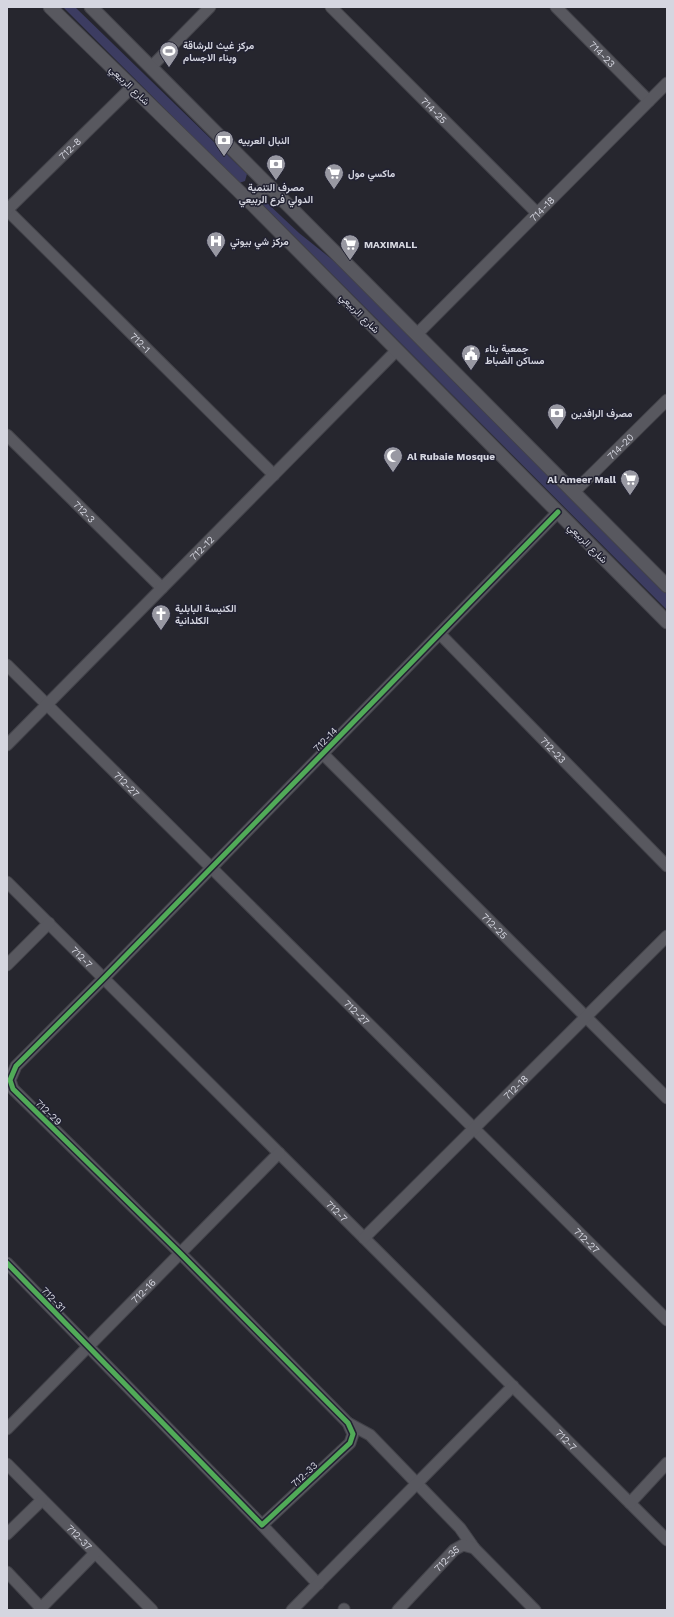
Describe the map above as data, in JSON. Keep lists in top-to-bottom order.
{
  "streets": {
    "street": [
      "714-23",
      "شارع الربيعي",
      "714-25",
      "712-8",
      "714-18",
      "712-1",
      "714-20",
      "712-3",
      "712-12",
      "712-14",
      "712-23",
      "712-27",
      "712-25",
      "712-7",
      "712-18",
      "712-29",
      "712-16",
      "712-31",
      "712-33",
      "712-37",
      "712-35"
    ]
  },
  "crossings": [
    ["714-23", "714-18"],
    ["شارع الربيعي", "712-8"],
    ["شارع الربيعي", "712-12"],
    ["شارع الربيعي", "712-14"],
    ["714-25", "714-18"],
    ["712-8", "712-1"],
    ["712-1", "712-12"],
    ["712-3", "712-12"],
    ["712-12", "712-27"],
    ["712-14", "712-23"],
    ["712-14", "712-27"],
    ["712-14", "712-25"],
    ["712-14", "712-7"],
    ["712-14", "712-29"],
    ["712-27", "712-18"],
    ["712-25", "712-18"],
    ["712-7", "712-18"],
    ["712-7", "712-29"],
    ["712-7", "712-16"],
    ["712-29", "712-16"],
    ["712-16", "712-31"]
  ],
  "places": {
    "sports": ["مركز غيث للرشاقة وبناء الاجسام"],
    "bank": ["النبال العربيه", "مصرف التنمية الدولي فرع الربيعي", "مصرف الرافدين"],
    "supermarket": ["ماكسي مول", "MAXIMALL", "Al Ameer Mall"],
    "hospital": ["مركز شي بيوتي"],
    "public building": ["جمعية بناء مساكن الضباط"],
    "mosque": ["Al Rubaie Mosque"],
    "church": ["الكنيسة البابلية الكلدانية"]
  }
}
